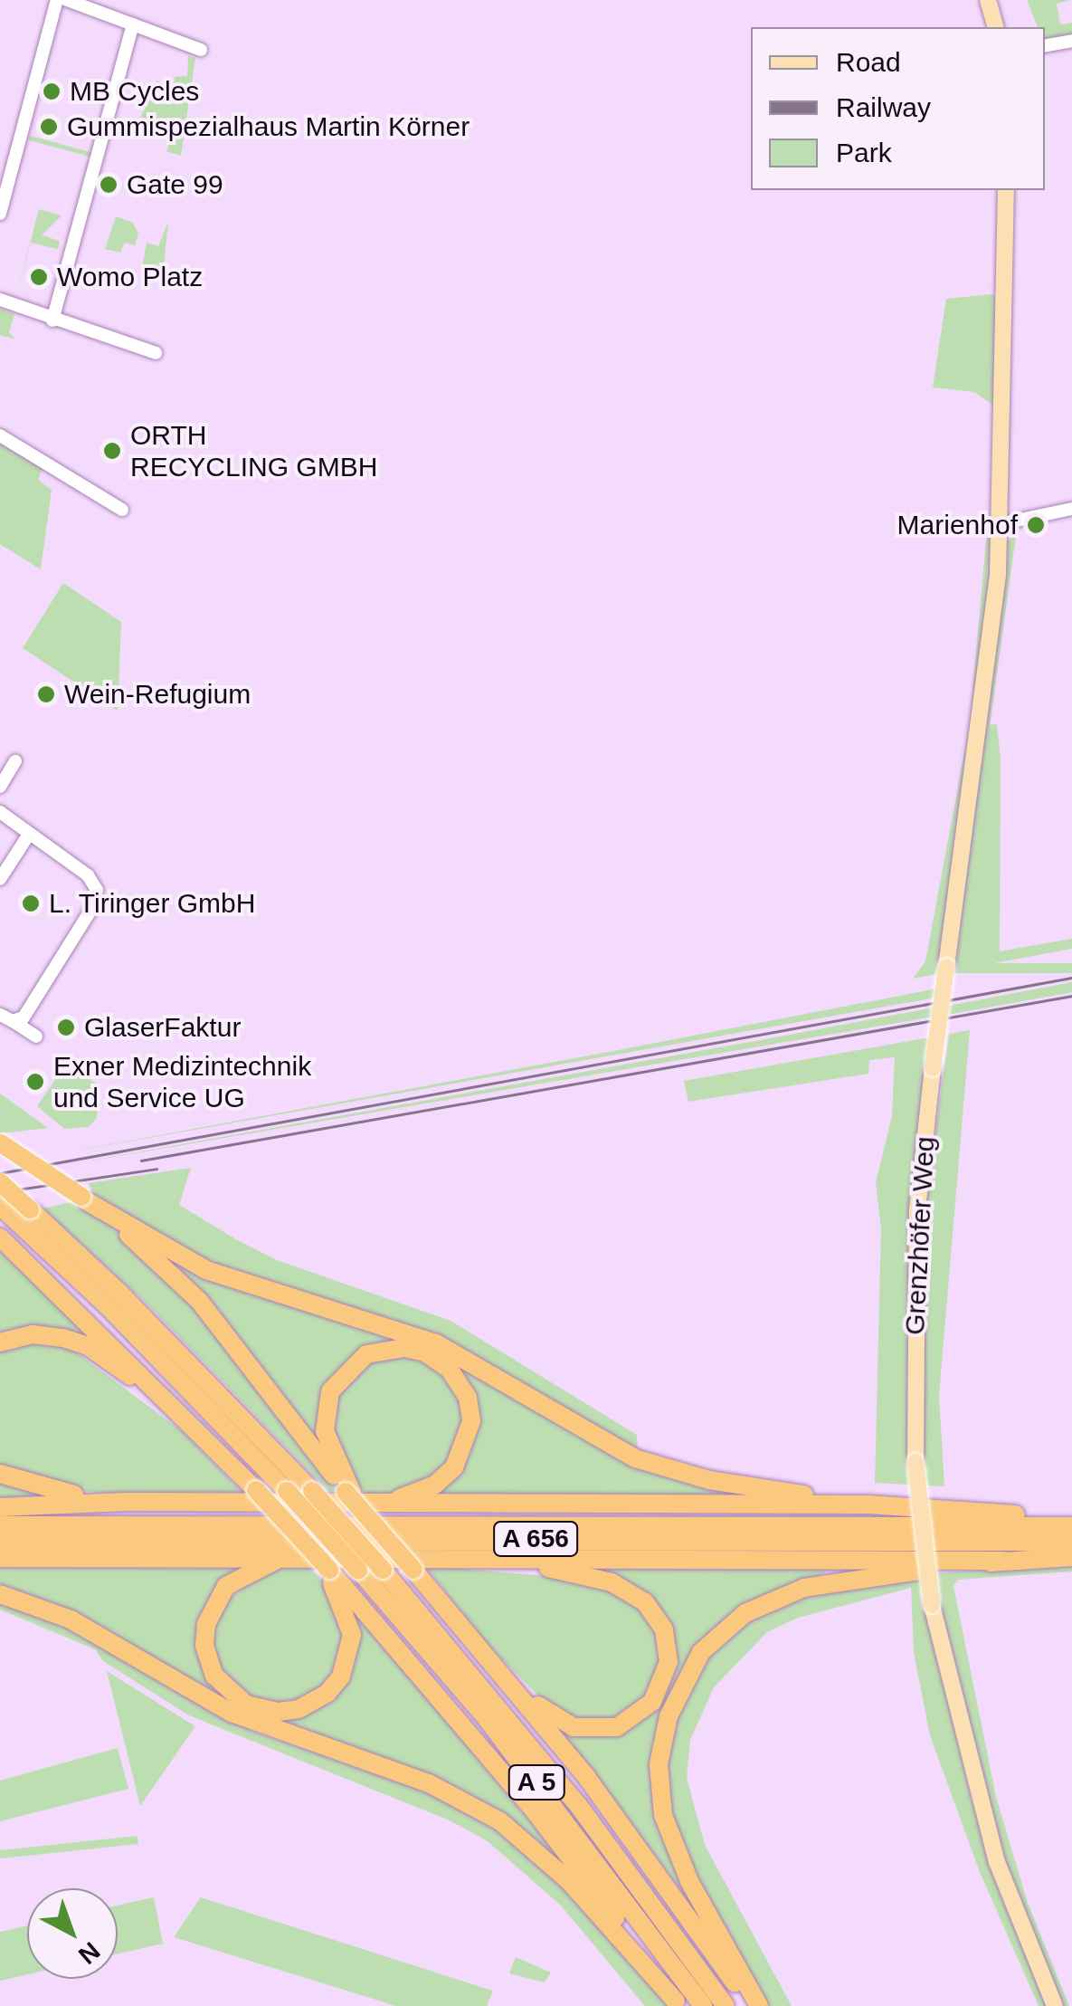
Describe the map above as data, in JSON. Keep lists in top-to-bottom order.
{
  "streets": {
    "highway": ["A 656", "A 5"],
    "main road": ["Grenzhöfer Weg"]
  },
  "crossings": [
    ["A 656", "A 5"]
  ],
  "places": [
    "MB Cycles",
    "Gummispezialhaus Martin Körner",
    "Gate 99",
    "Womo Platz",
    "ORTH RECYCLING GMBH",
    "Marienhof",
    "Wein-Refugium",
    "L. Tiringer GmbH",
    "GlaserFaktur",
    "Exner Medizintechnik und Service UG"
  ],
  "legend": ["Road", "Railway", "Park"],
  "north": "bottom right"
}
